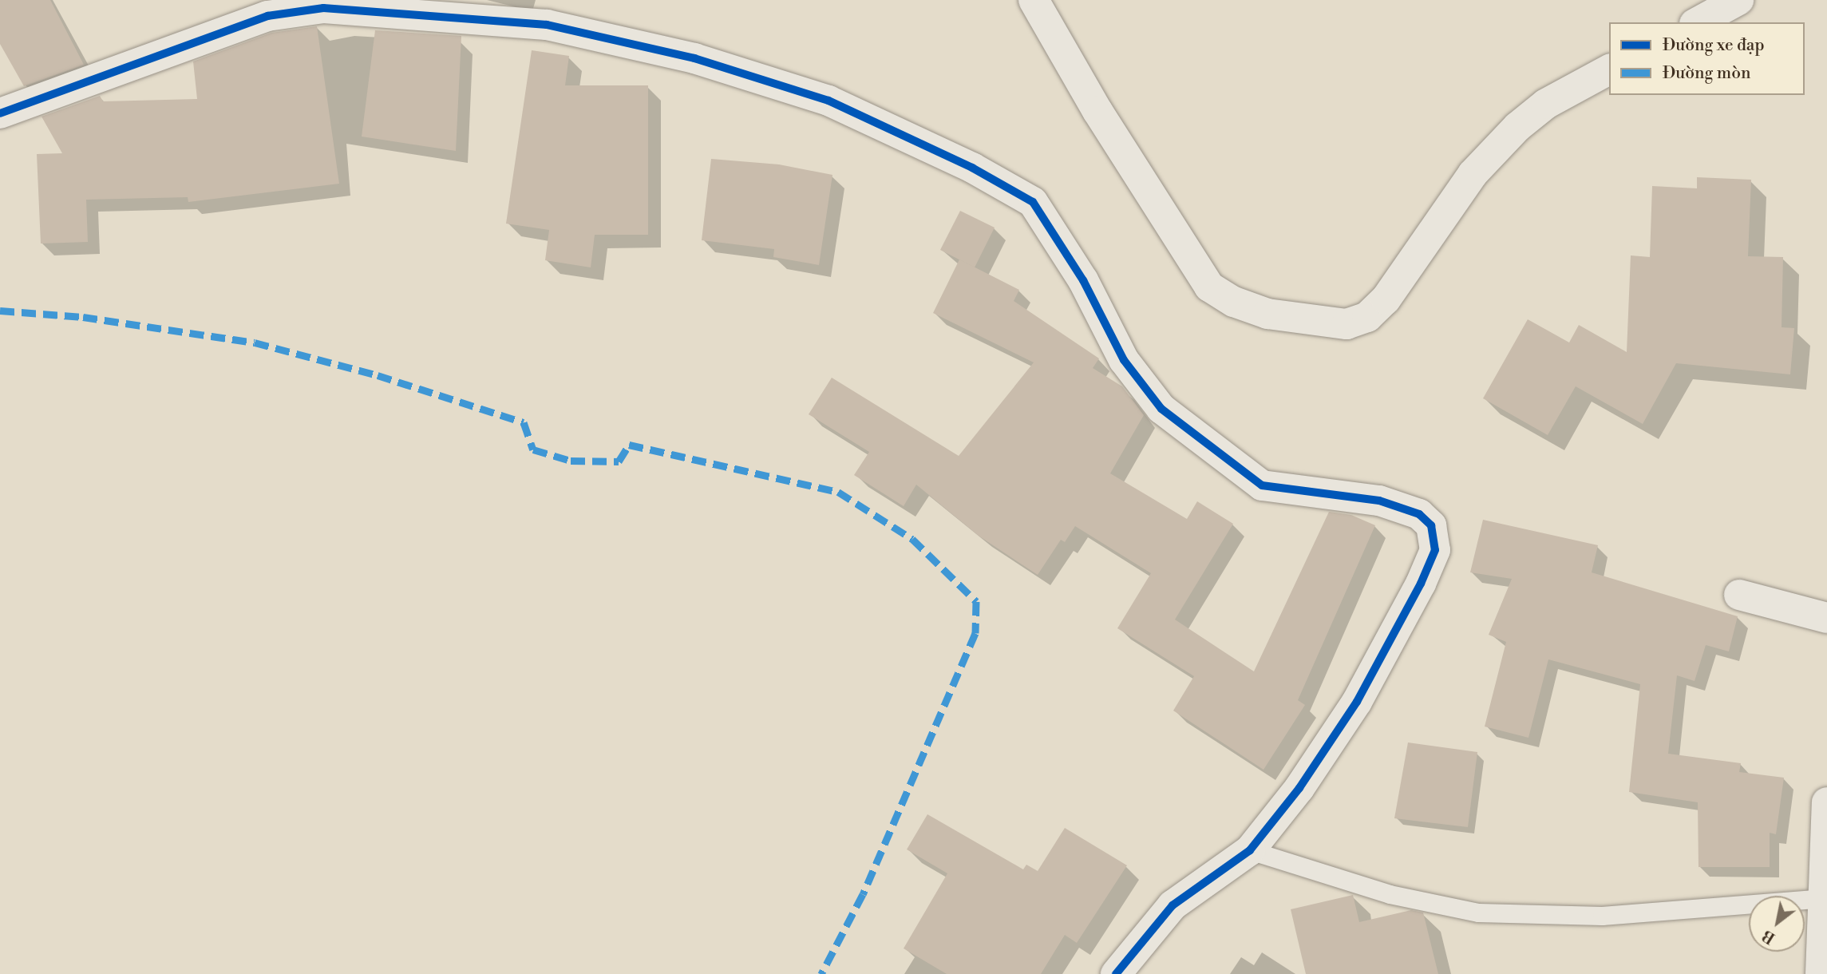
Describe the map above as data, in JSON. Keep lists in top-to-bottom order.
{
  "legend": ["Đường xe đạp", "Đường mòn"],
  "north": "bottom left"
}
